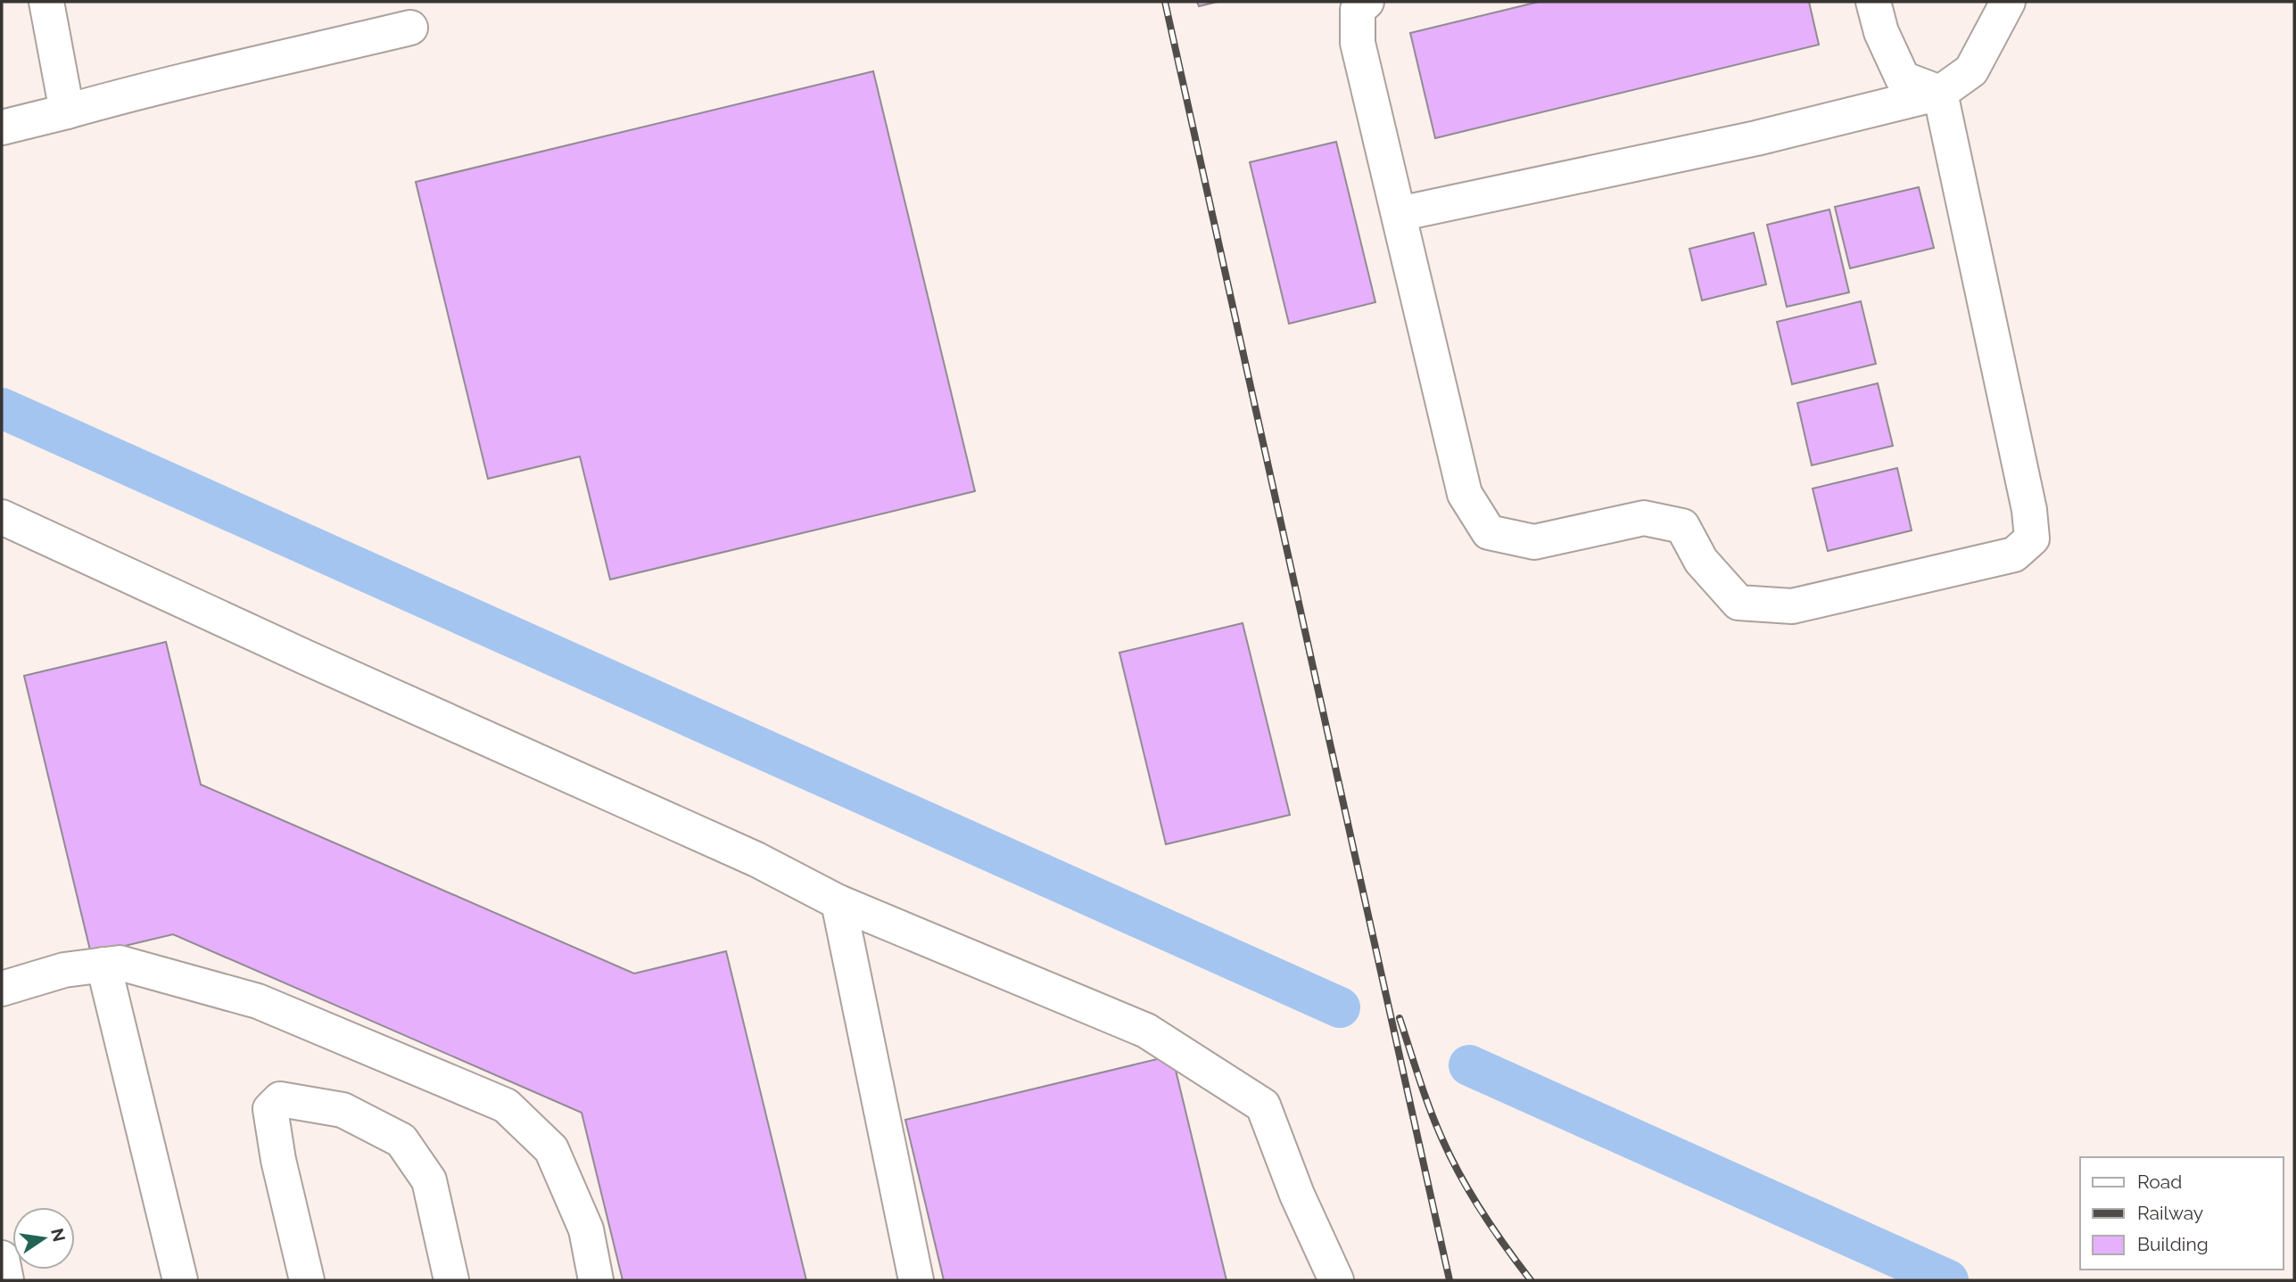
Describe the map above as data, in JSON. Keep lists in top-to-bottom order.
{
  "legend": ["Road", "Railway", "Building"],
  "north": "right"
}
